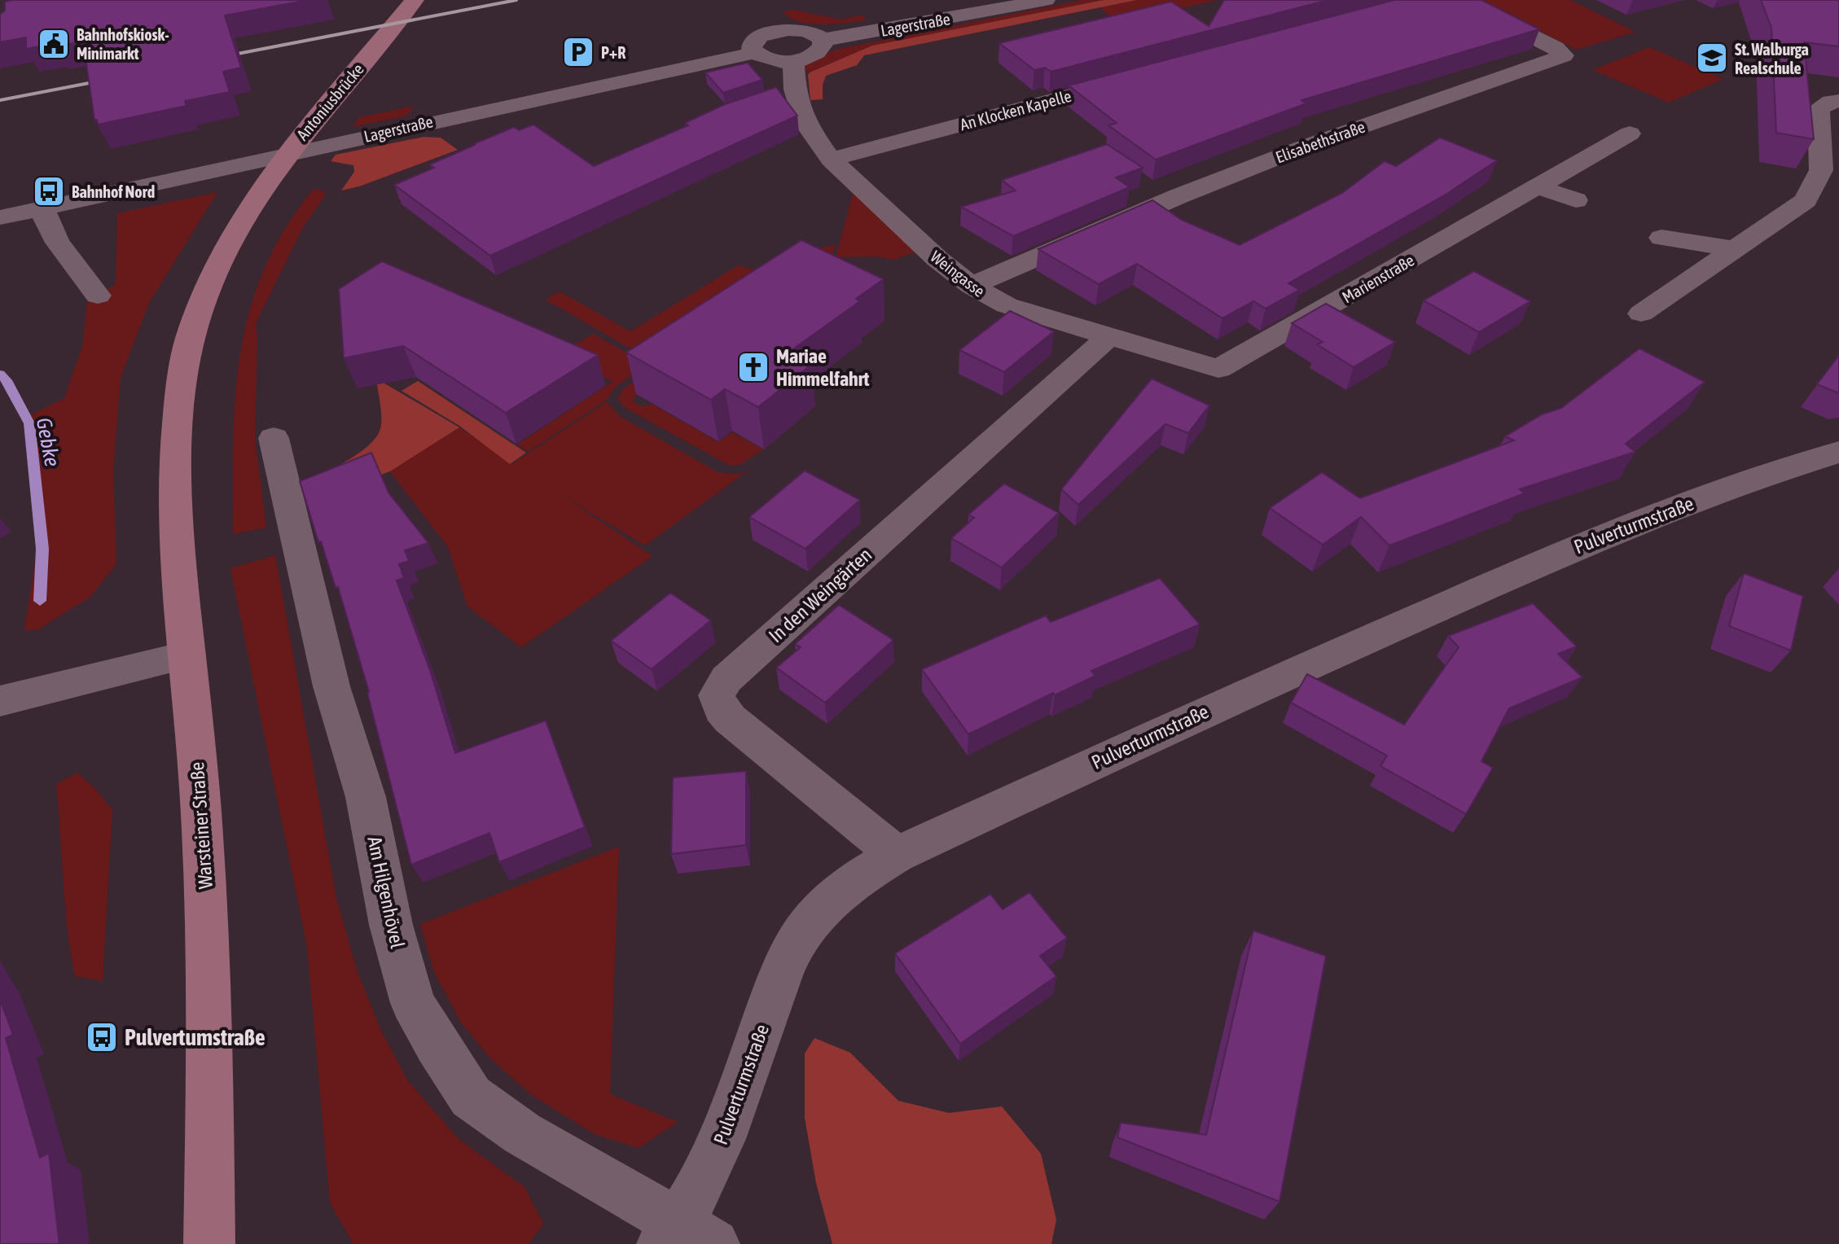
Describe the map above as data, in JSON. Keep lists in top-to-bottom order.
{
  "streets": {
    "main road": ["Antoniusbrücke", "Warsteiner Straße"],
    "street": [
      "Lagerstraße",
      "An Klocken Kapelle",
      "Elisabethstraße",
      "Weingasse",
      "Marienstraße",
      "Pulverturmstraße",
      "In den Weingärten",
      "Am Hilgenhövel"
    ]
  },
  "crossings": [
    ["Antoniusbrücke", "Warsteiner Straße"],
    ["An Klocken Kapelle", "Weingasse"],
    ["Elisabethstraße", "Weingasse"],
    ["Weingasse", "Marienstraße"],
    ["Weingasse", "In den Weingärten"],
    ["Pulverturmstraße", "In den Weingärten"],
    ["Pulverturmstraße", "Am Hilgenhövel"]
  ],
  "water": ["Gebke"],
  "places": {
    "public building": ["Bahnhofskiosk- Minimarkt"],
    "parking": ["P+R"],
    "school or university": ["St. Walburga Realschule"],
    "bus stop": ["Bahnhof Nord", "Pulvertumstraße"],
    "church": ["Mariae Himmelfahrt"]
  }
}
